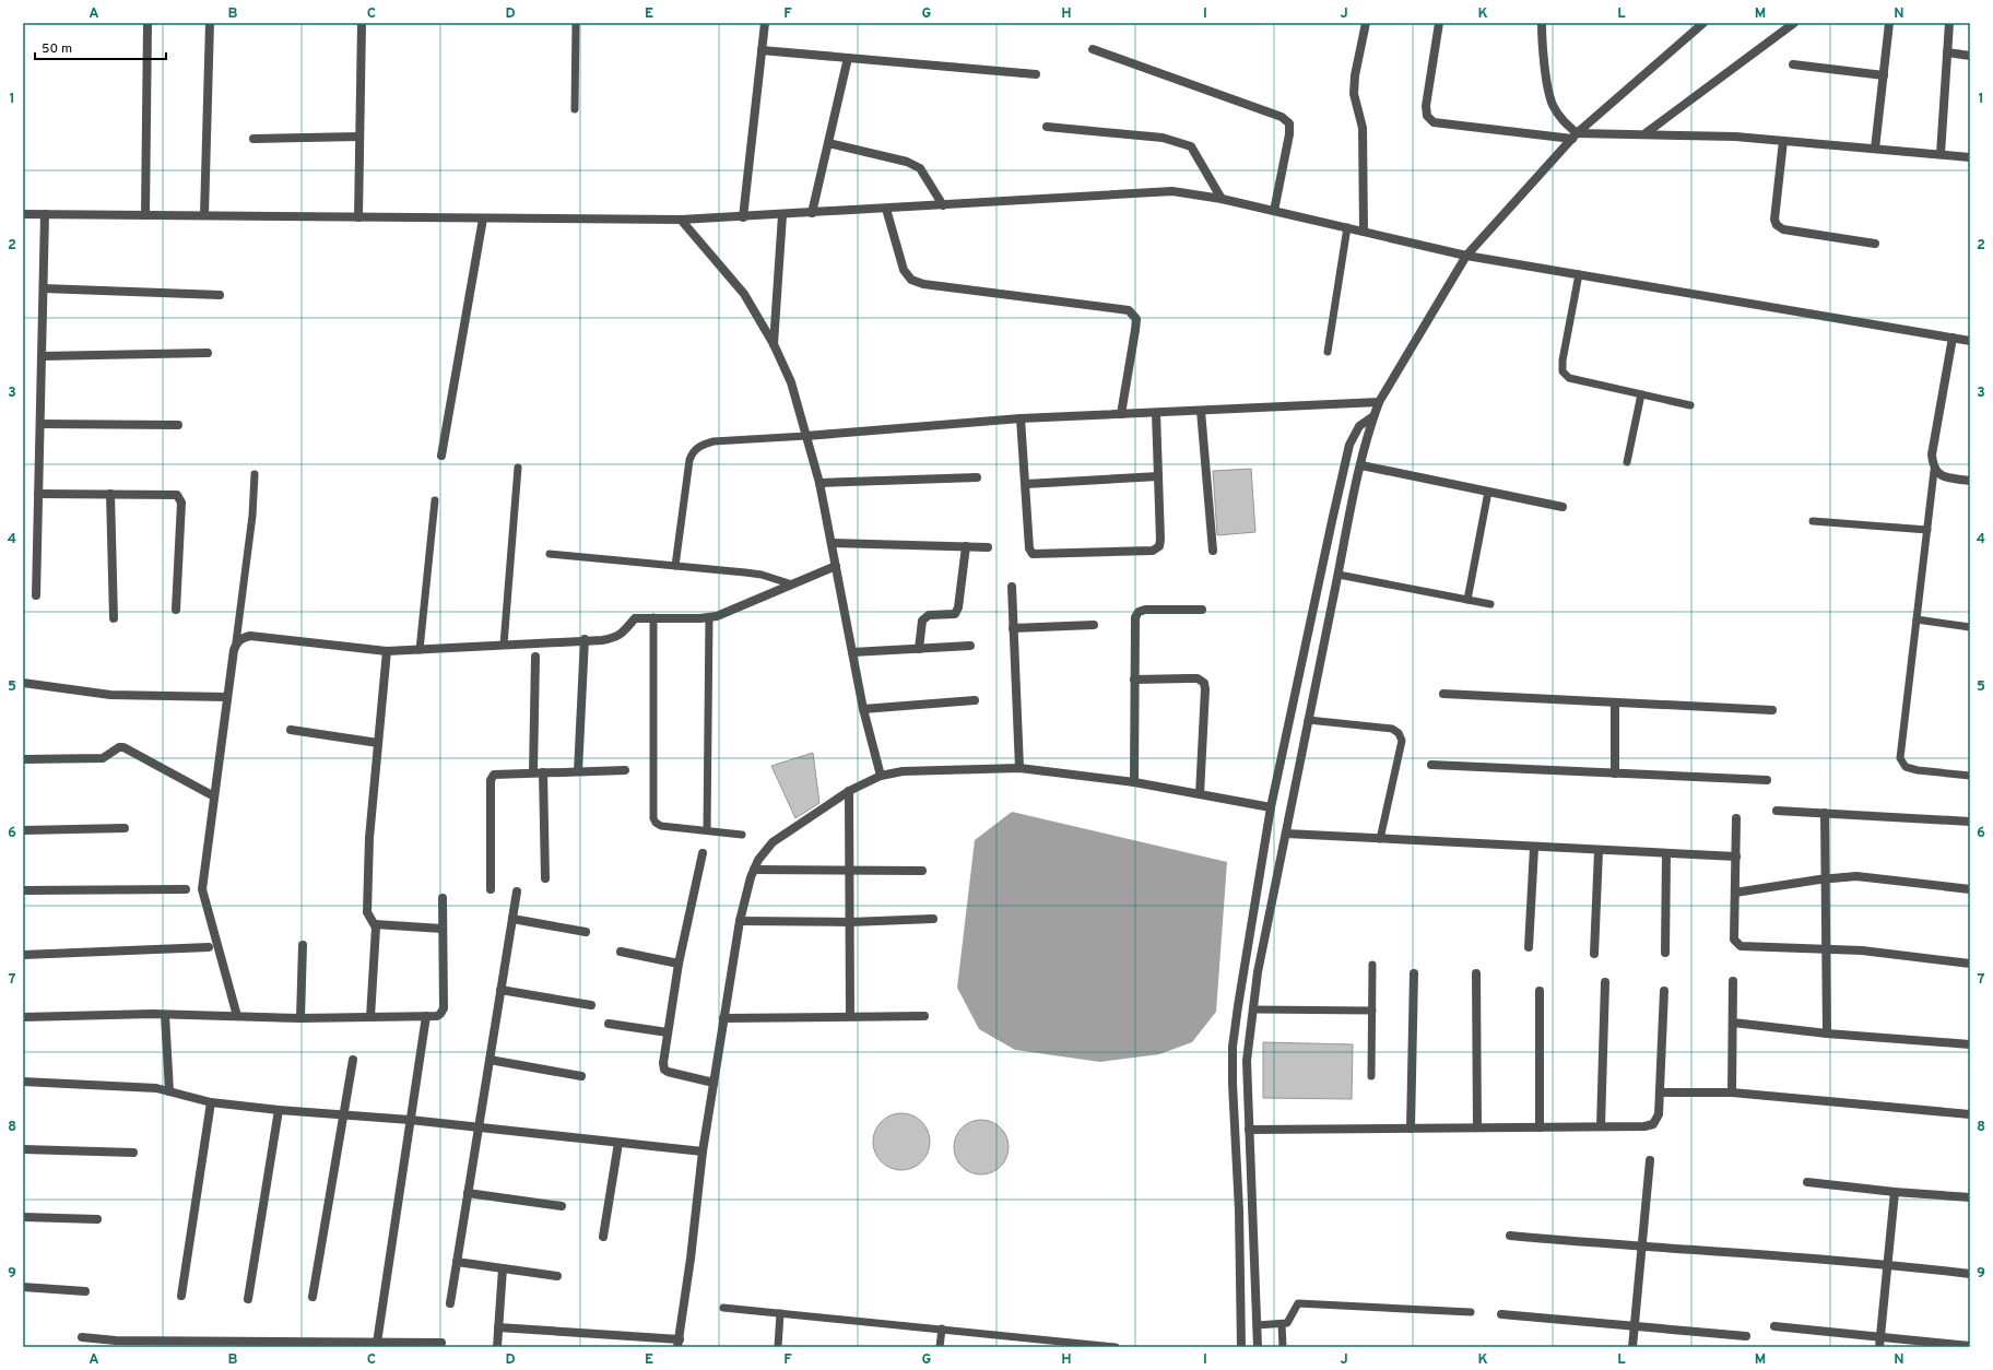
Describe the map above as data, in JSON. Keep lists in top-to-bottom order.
{
  "scale_bar": "50 m",
  "grid": {
    "columns": [
      "A",
      "B",
      "C",
      "D",
      "E",
      "F",
      "G",
      "H",
      "I",
      "J",
      "K",
      "L",
      "M",
      "N"
    ],
    "rows": [
      "1",
      "2",
      "3",
      "4",
      "5",
      "6",
      "7",
      "8",
      "9"
    ]
  }
}
